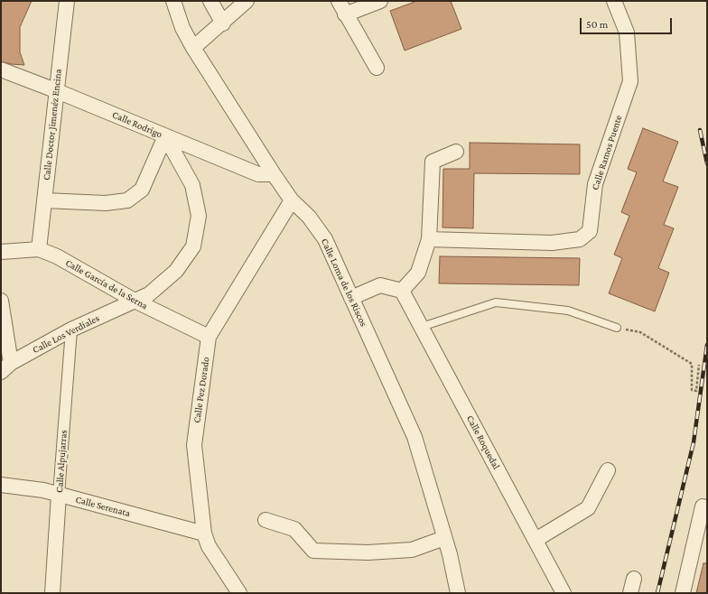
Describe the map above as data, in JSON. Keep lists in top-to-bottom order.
{
  "streets": {
    "street": [
      "Calle Doctor Jimenéz Encina",
      "Calle Rodrigo",
      "Calle Ramos Puente",
      "Calle Loma de los Riscos",
      "Calle García de la Serna",
      "Calle Los Verdiales",
      "Calle Pez Dorado",
      "Calle Roquedal",
      "Calle Alpujarras",
      "Calle Serenata"
    ]
  },
  "crossings": [
    ["Calle Doctor Jimenéz Encina", "Calle Rodrigo"],
    ["Calle Doctor Jimenéz Encina", "Calle García de la Serna"],
    ["Calle Rodrigo", "Calle Loma de los Riscos"],
    ["Calle Rodrigo", "Calle Los Verdiales"],
    ["Calle Loma de los Riscos", "Calle Pez Dorado"],
    ["Calle García de la Serna", "Calle Los Verdiales"],
    ["Calle García de la Serna", "Calle Pez Dorado"],
    ["Calle Los Verdiales", "Calle Alpujarras"],
    ["Calle Pez Dorado", "Calle Serenata"],
    ["Calle Alpujarras", "Calle Serenata"]
  ],
  "scale_bar": "50 m"
}
